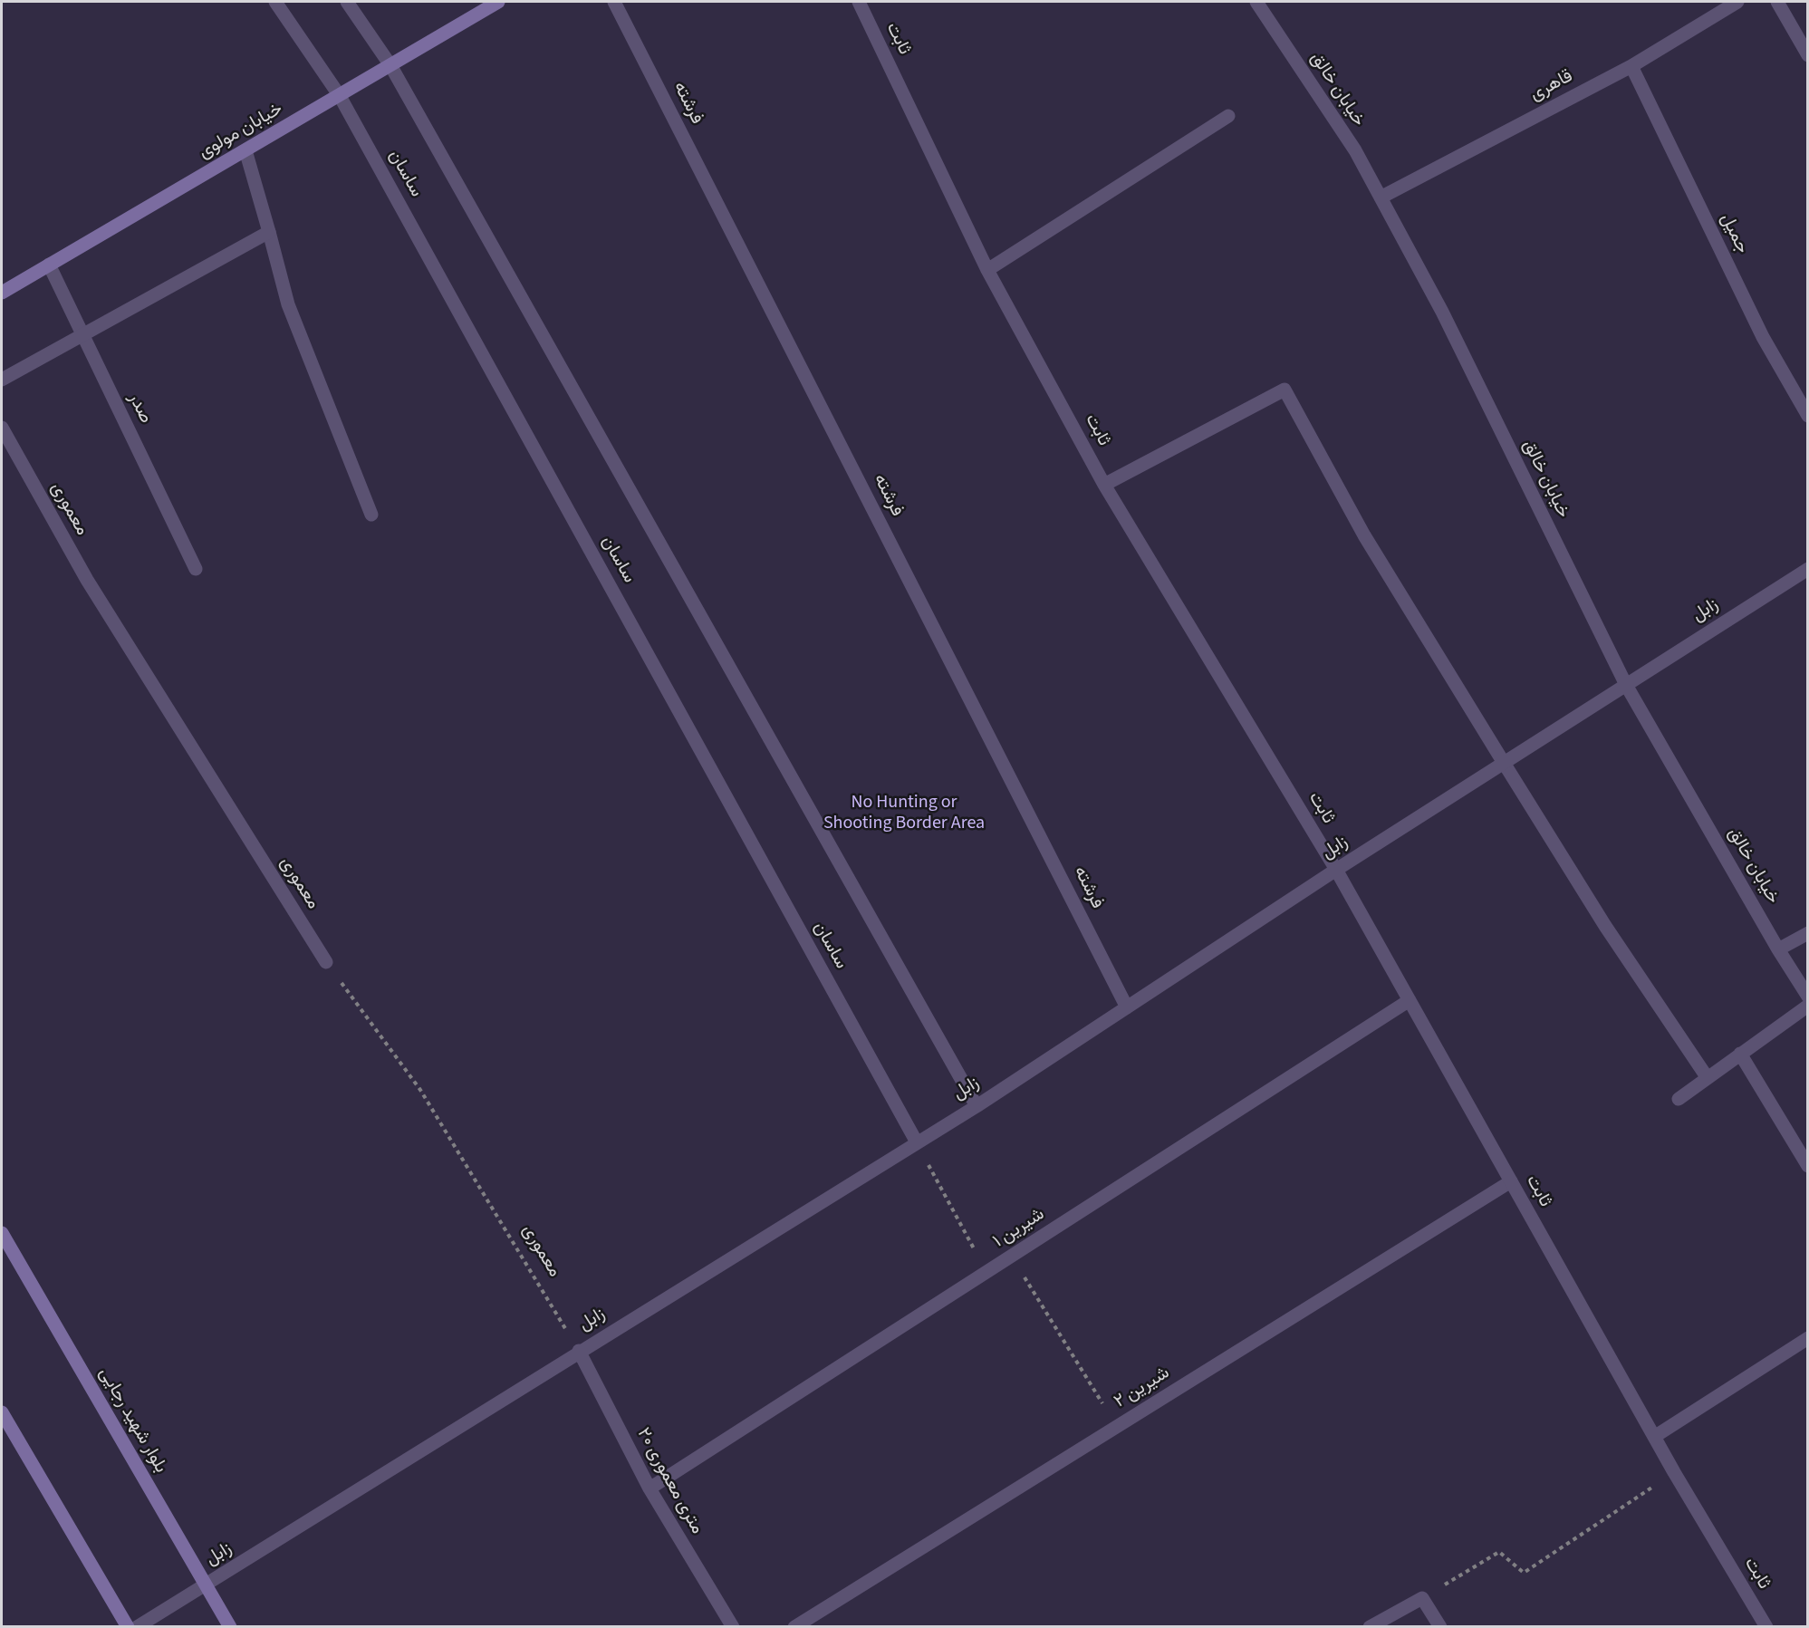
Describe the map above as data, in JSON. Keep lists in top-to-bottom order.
{
  "streets": {
    "main road": ["خیابان مولوی", "بلوار شهید رجایی"],
    "street": [
      "ثابت",
      "قاهری",
      "خیابان خالق",
      "فرشته",
      "ساسان",
      "جمیل",
      "صدر",
      "معموری",
      "زابل",
      "شیرین ۱",
      "شیرین ۲",
      "۲۰ متری معموری"
    ]
  },
  "crossings": [
    ["ثابت", "زابل"],
    ["ثابت", "شیرین ۱"],
    ["ثابت", "شیرین ۲"],
    ["قاهری", "خیابان خالق"],
    ["قاهری", "جمیل"],
    ["خیابان خالق", "زابل"],
    ["فرشته", "زابل"],
    ["خیابان مولوی", "ساسان"],
    ["خیابان مولوی", "صدر"],
    ["ساسان", "زابل"],
    ["معموری", "زابل"],
    ["معموری", "۲۰ متری معموری"],
    ["زابل", "بلوار شهید رجایی"],
    ["زابل", "۲۰ متری معموری"],
    ["شیرین ۱", "۲۰ متری معموری"]
  ],
  "parks": ["No Hunting or Shooting Border Area"]
}
